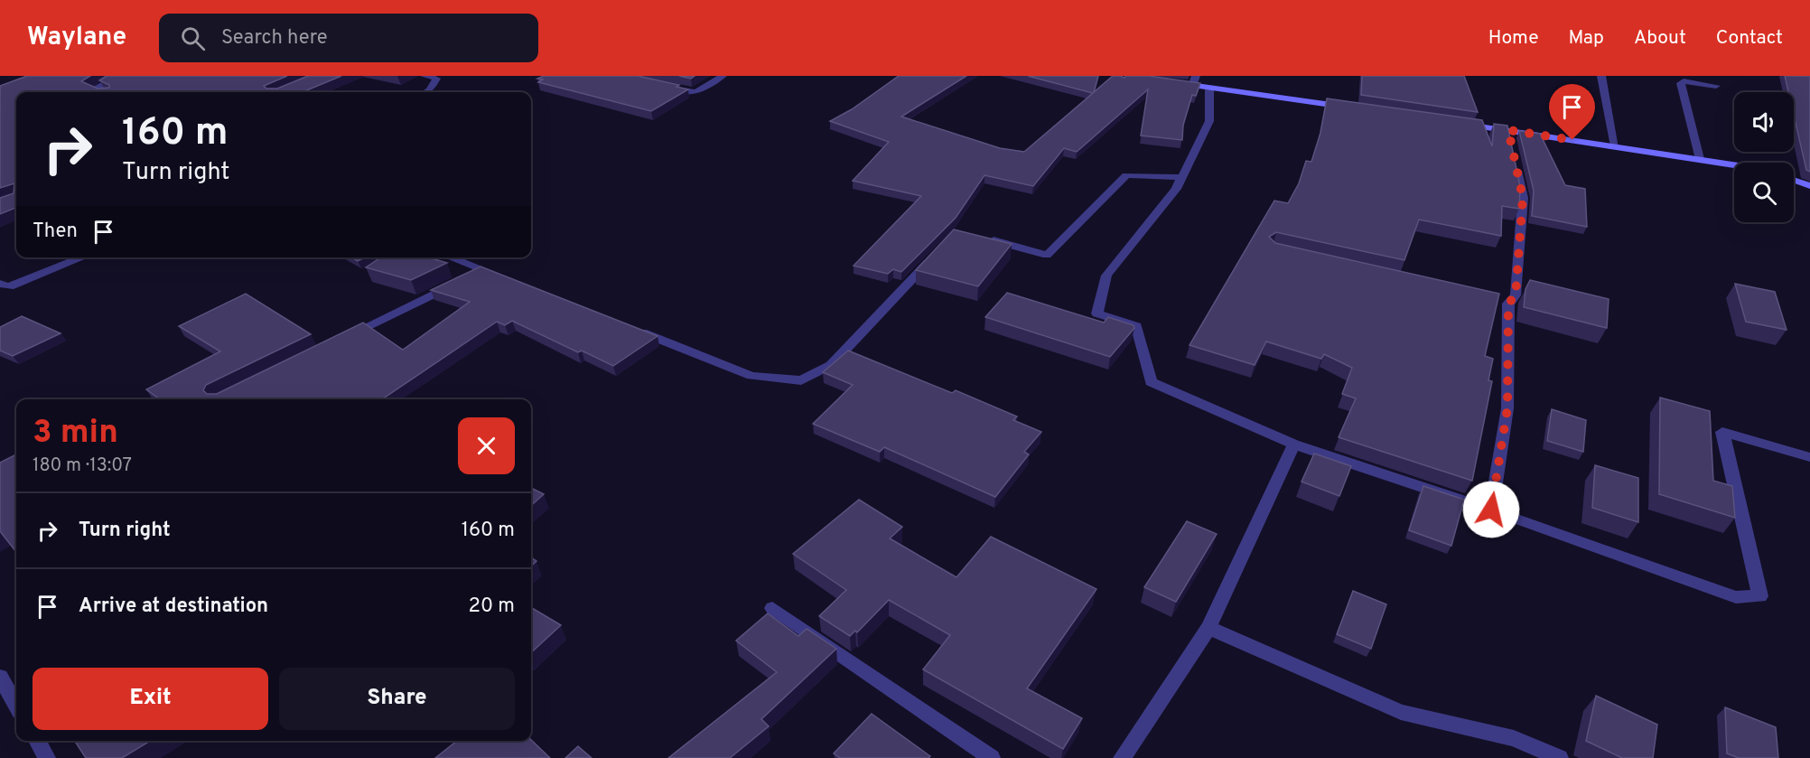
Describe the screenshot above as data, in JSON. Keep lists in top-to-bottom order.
{
  "page": {
    "header": "Waylane",
    "search": "Search here",
    "nav": [
      "Home",
      "Map",
      "About",
      "Contact"
    ],
    "turn": ["160 m", "Turn right"],
    "then": "Then",
    "heading": ["3 min", "180 m · 13:07"],
    "list": [
      {
        "name": "Turn right",
        "value": "160 m"
      },
      {
        "name": "Arrive at destination",
        "value": "20 m"
      }
    ],
    "buttons": ["Exit", "Share"]
  }
}
